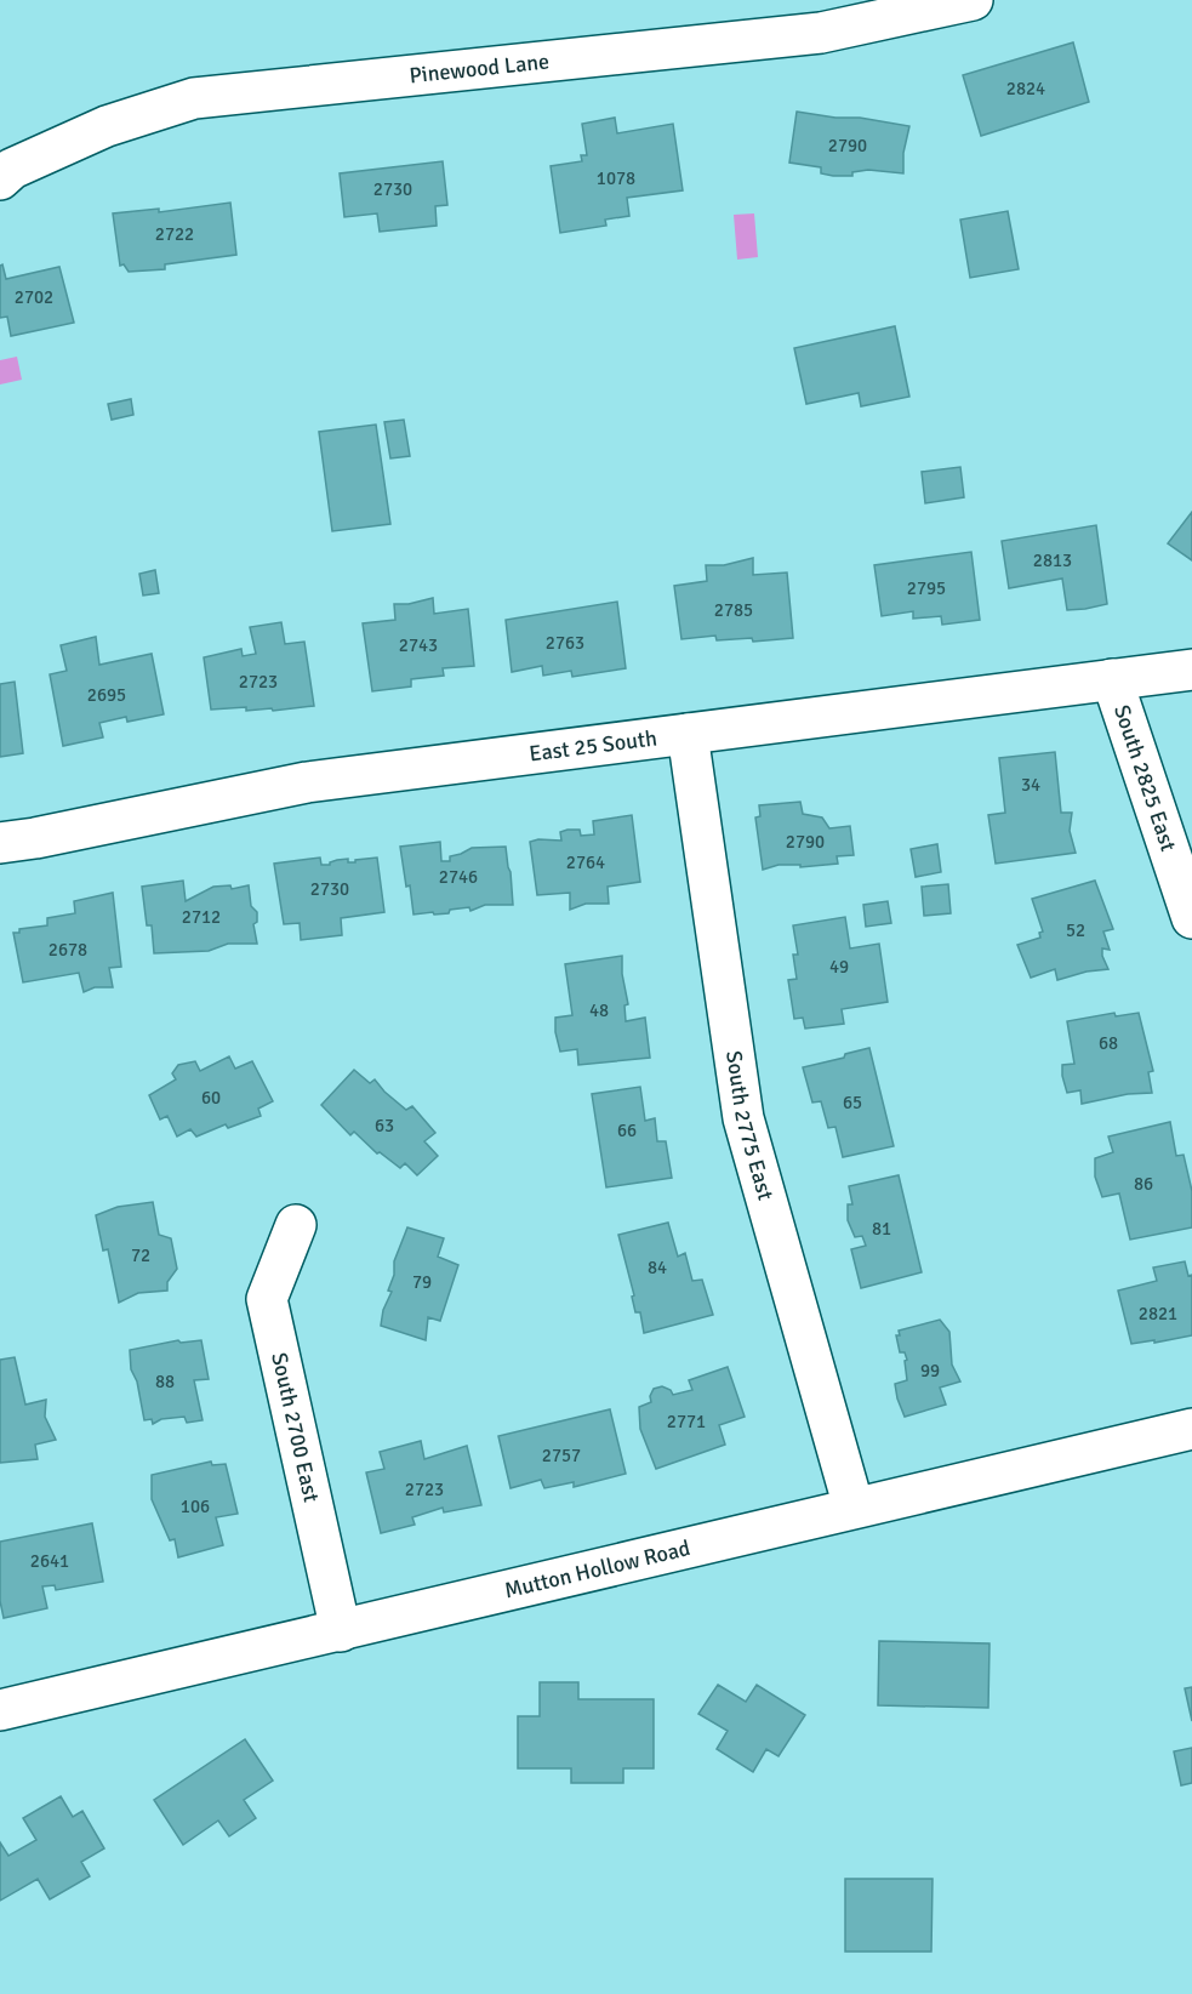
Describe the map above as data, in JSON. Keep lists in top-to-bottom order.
{
  "streets": {
    "street": [
      "Pinewood Lane",
      "East 25 South",
      "South 2825 East",
      "South 2775 East",
      "South 2700 East",
      "Mutton Hollow Road"
    ]
  },
  "crossings": [
    ["East 25 South", "South 2825 East"],
    ["East 25 South", "South 2775 East"],
    ["South 2775 East", "Mutton Hollow Road"],
    ["South 2700 East", "Mutton Hollow Road"]
  ],
  "house_numbers": [
    "2824",
    "2790",
    "1078",
    "2730",
    "2722",
    "2702",
    "2813",
    "2795",
    "2785",
    "2763",
    "2743",
    "2723",
    "2695",
    "34",
    "2790",
    "2764",
    "2746",
    "2730",
    "2712",
    "52",
    "2678",
    "49",
    "48",
    "68",
    "60",
    "65",
    "63",
    "66",
    "86",
    "81",
    "72",
    "84",
    "79",
    "2821",
    "99",
    "88",
    "2771",
    "2757",
    "2723",
    "106",
    "2641"
  ]
}
